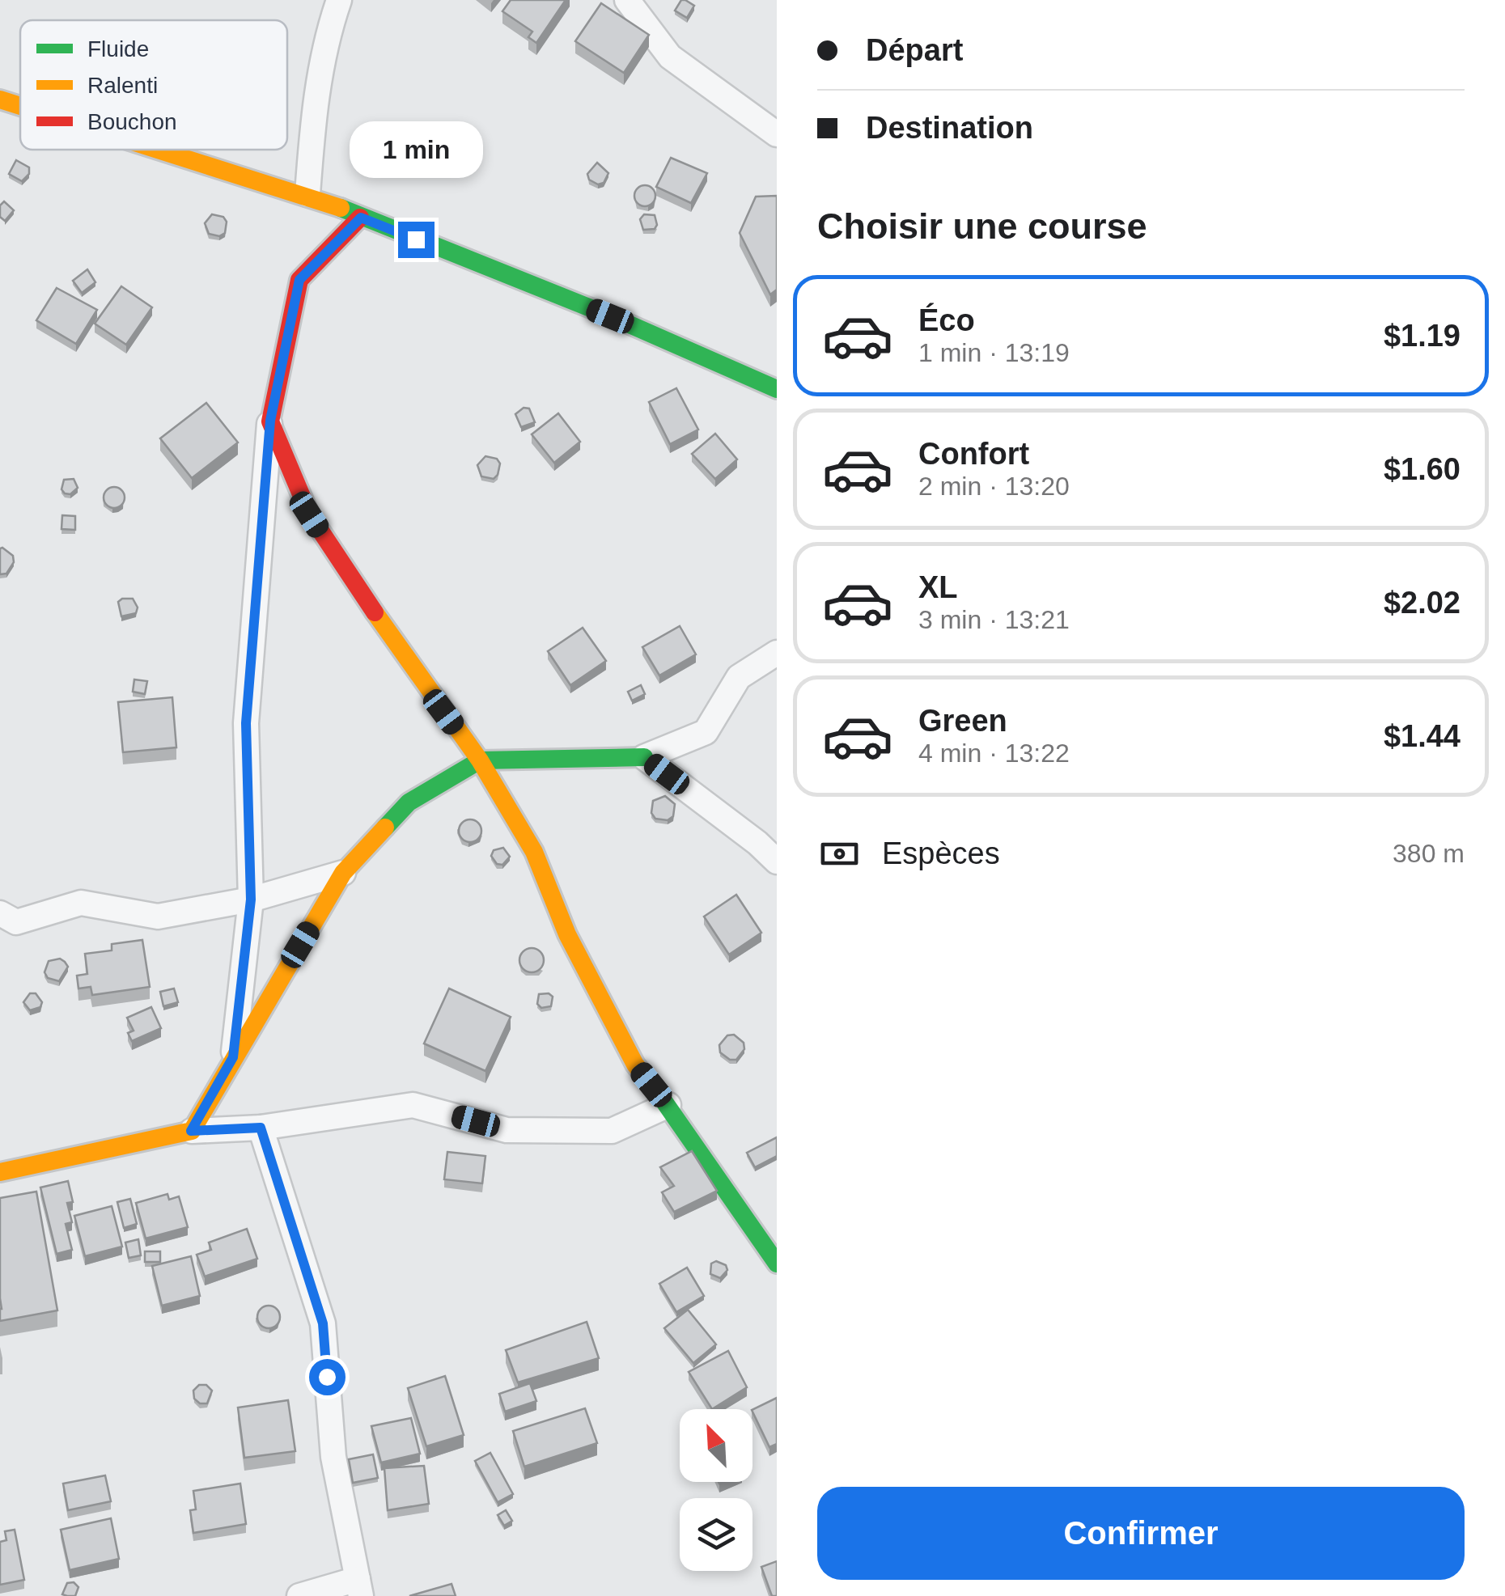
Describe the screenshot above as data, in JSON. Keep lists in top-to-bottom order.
{
  "legend": ["Fluide", "Ralenti", "Bouchon"],
  "north": "top left",
  "page": {
    "banner": ["Départ", "Destination"],
    "bubble": "1 min",
    "heading": "Choisir une course",
    "list": [
      {
        "name": "Éco",
        "note": "1 min · 13:19",
        "value": "$1.19"
      },
      {
        "name": "Confort",
        "note": "2 min · 13:20",
        "value": "$1.60"
      },
      {
        "name": "XL",
        "note": "3 min · 13:21",
        "value": "$2.02"
      },
      {
        "name": "Green",
        "note": "4 min · 13:22",
        "value": "$1.44"
      }
    ],
    "pay": ["Espèces", "380 m"],
    "buttons": "Confirmer"
  }
}
